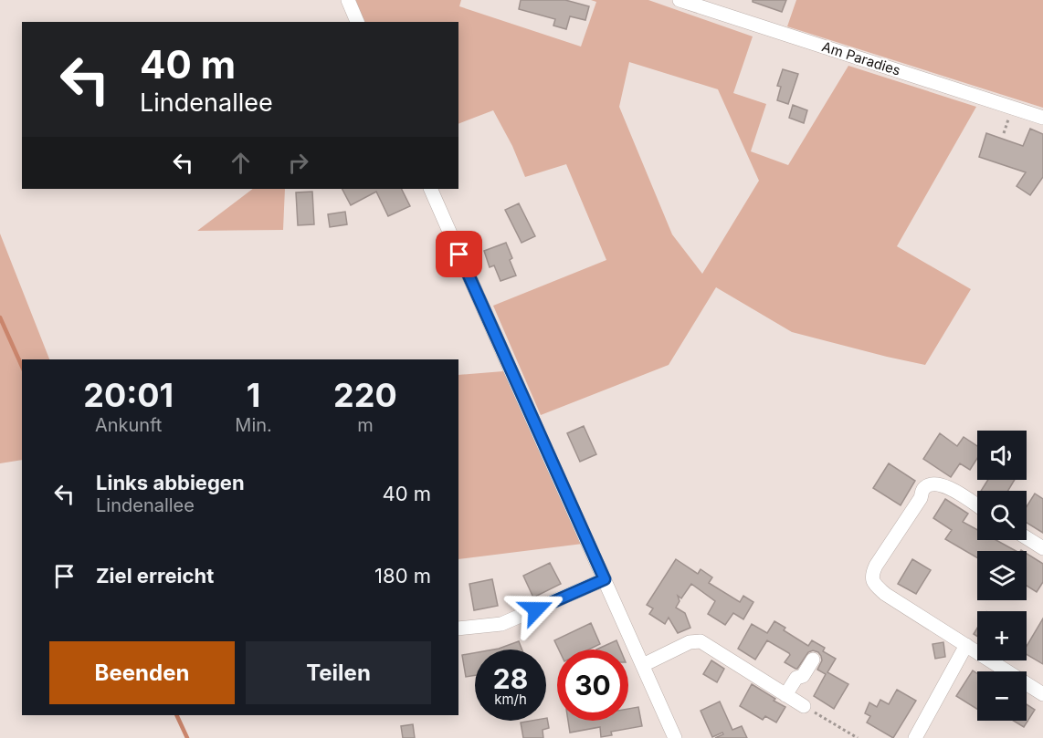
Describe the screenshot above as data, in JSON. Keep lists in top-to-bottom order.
{
  "streets": {
    "street": ["Am Paradies"]
  },
  "page": {
    "turn": ["40 m", "Lindenallee"],
    "eta": [
      "20:01",
      "Ankunft",
      "1",
      "Min.",
      "220",
      "m"
    ],
    "map_buttons": ["+", "−"],
    "list": [
      {
        "name": "Links abbiegen",
        "note": "Lindenallee",
        "value": "40 m"
      },
      {
        "name": "Ziel erreicht",
        "value": "180 m"
      }
    ],
    "buttons": ["Beenden", "Teilen"],
    "speed": "28 km/h",
    "limit": "30"
  }
}
